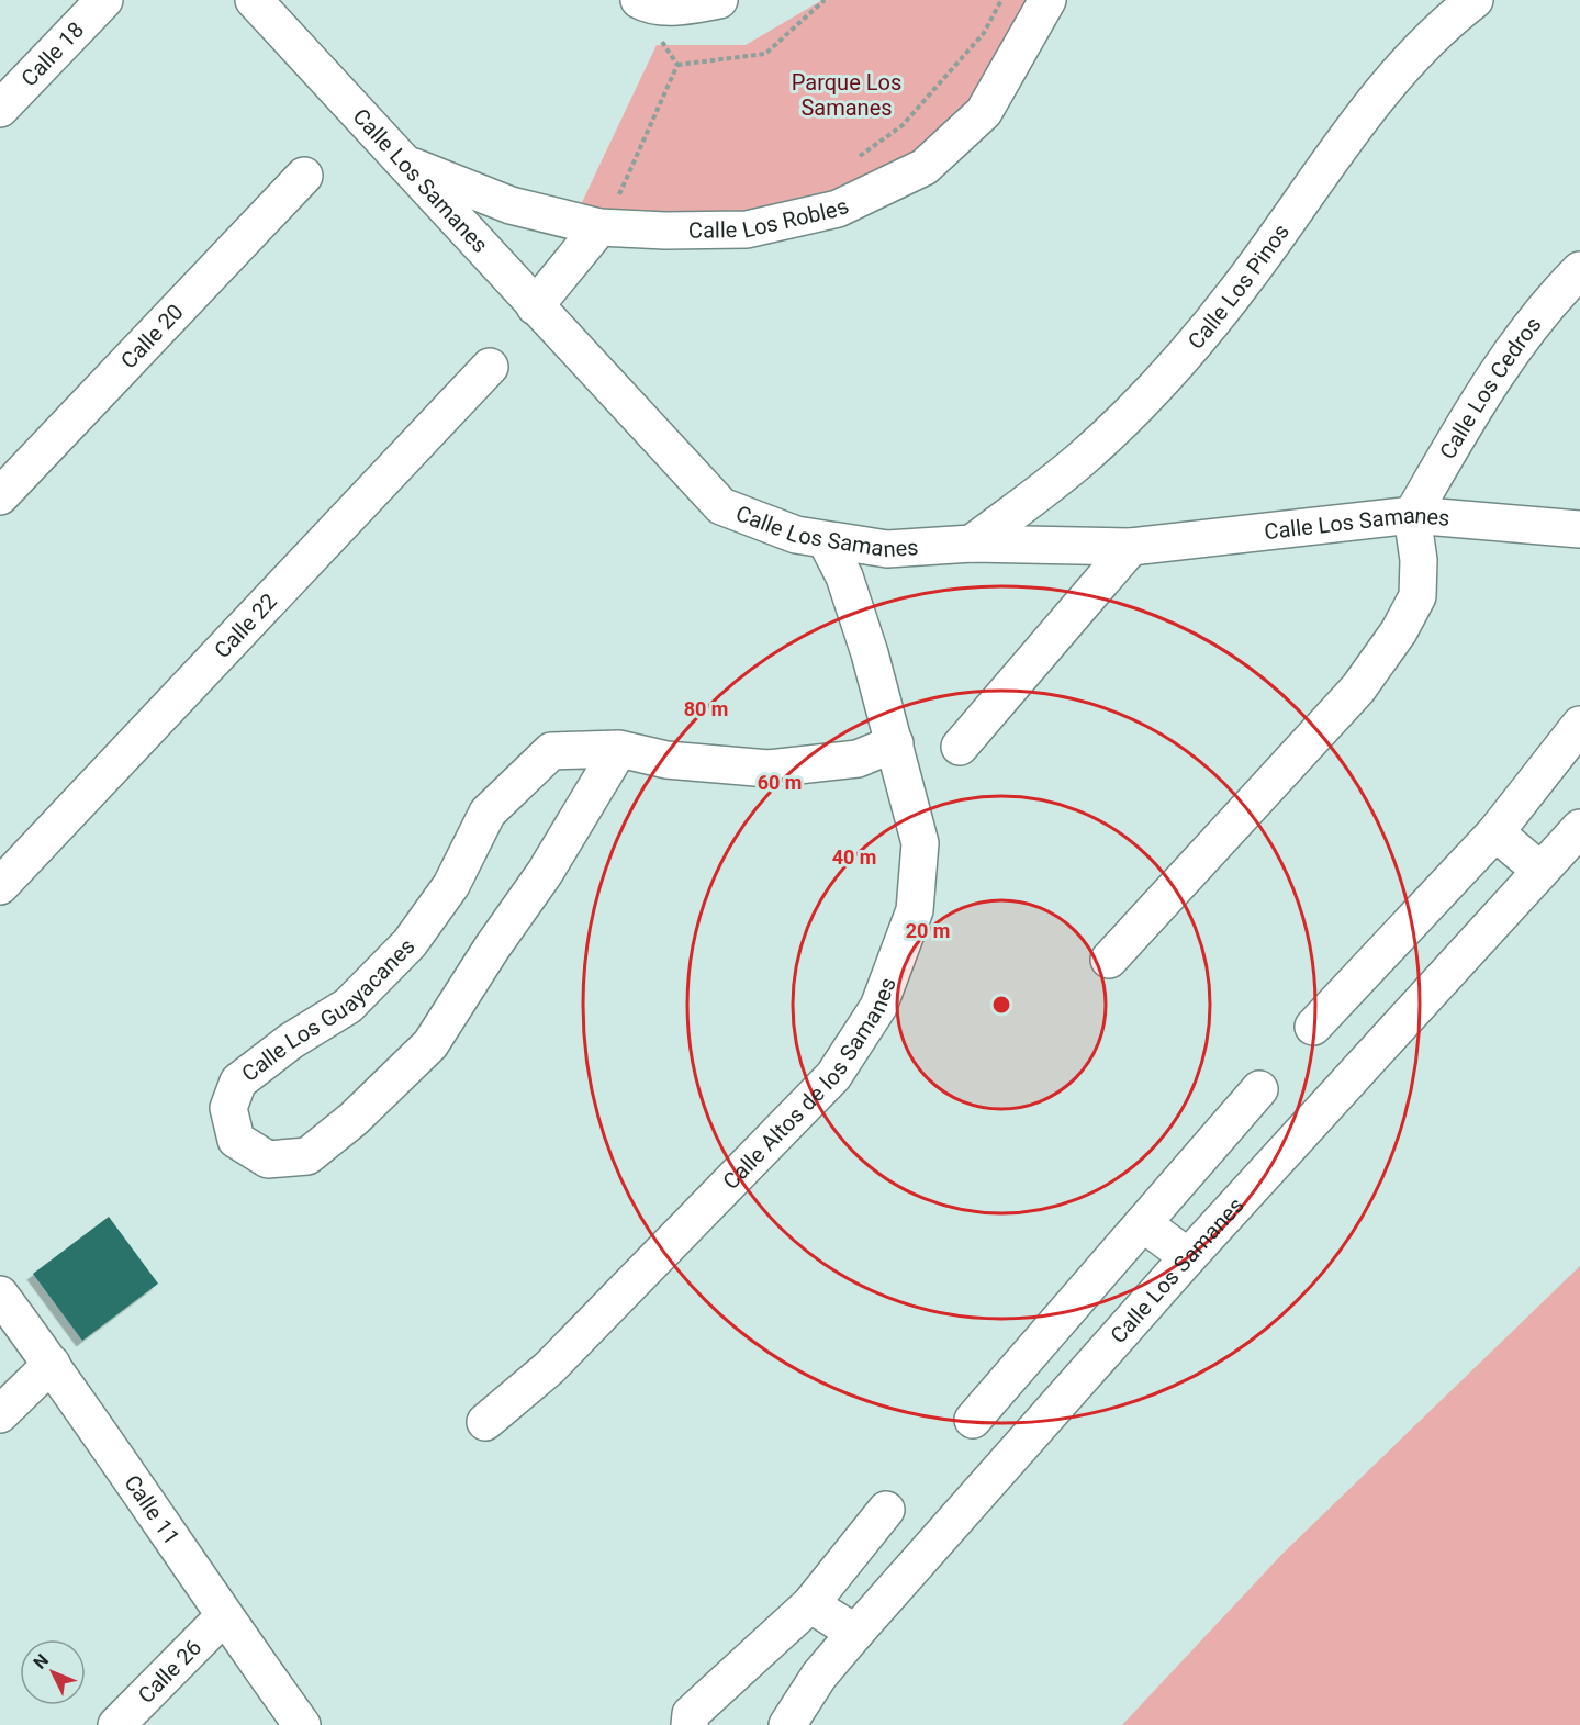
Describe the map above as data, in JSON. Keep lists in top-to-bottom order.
{
  "streets": {
    "street": [
      "Calle 18",
      "Calle Los Samanes",
      "Calle Los Robles",
      "Calle Los Pinos",
      "Calle 20",
      "Calle Los Cedros",
      "Calle 22",
      "Calle Los Guayacanes",
      "Calle Altos de los Samanes",
      "Calle 11",
      "Calle 26"
    ]
  },
  "crossings": [
    ["Calle Los Samanes", "Calle Los Robles"],
    ["Calle Los Samanes", "Calle Los Pinos"],
    ["Calle Los Samanes", "Calle Los Cedros"],
    ["Calle Los Samanes", "Calle Altos de los Samanes"],
    ["Calle Los Guayacanes", "Calle Altos de los Samanes"],
    ["Calle 11", "Calle 26"]
  ],
  "parks": ["Parque Los Samanes"],
  "north": "top left",
  "rings": [
    "80 m",
    "60 m",
    "40 m",
    "20 m"
  ]
}
